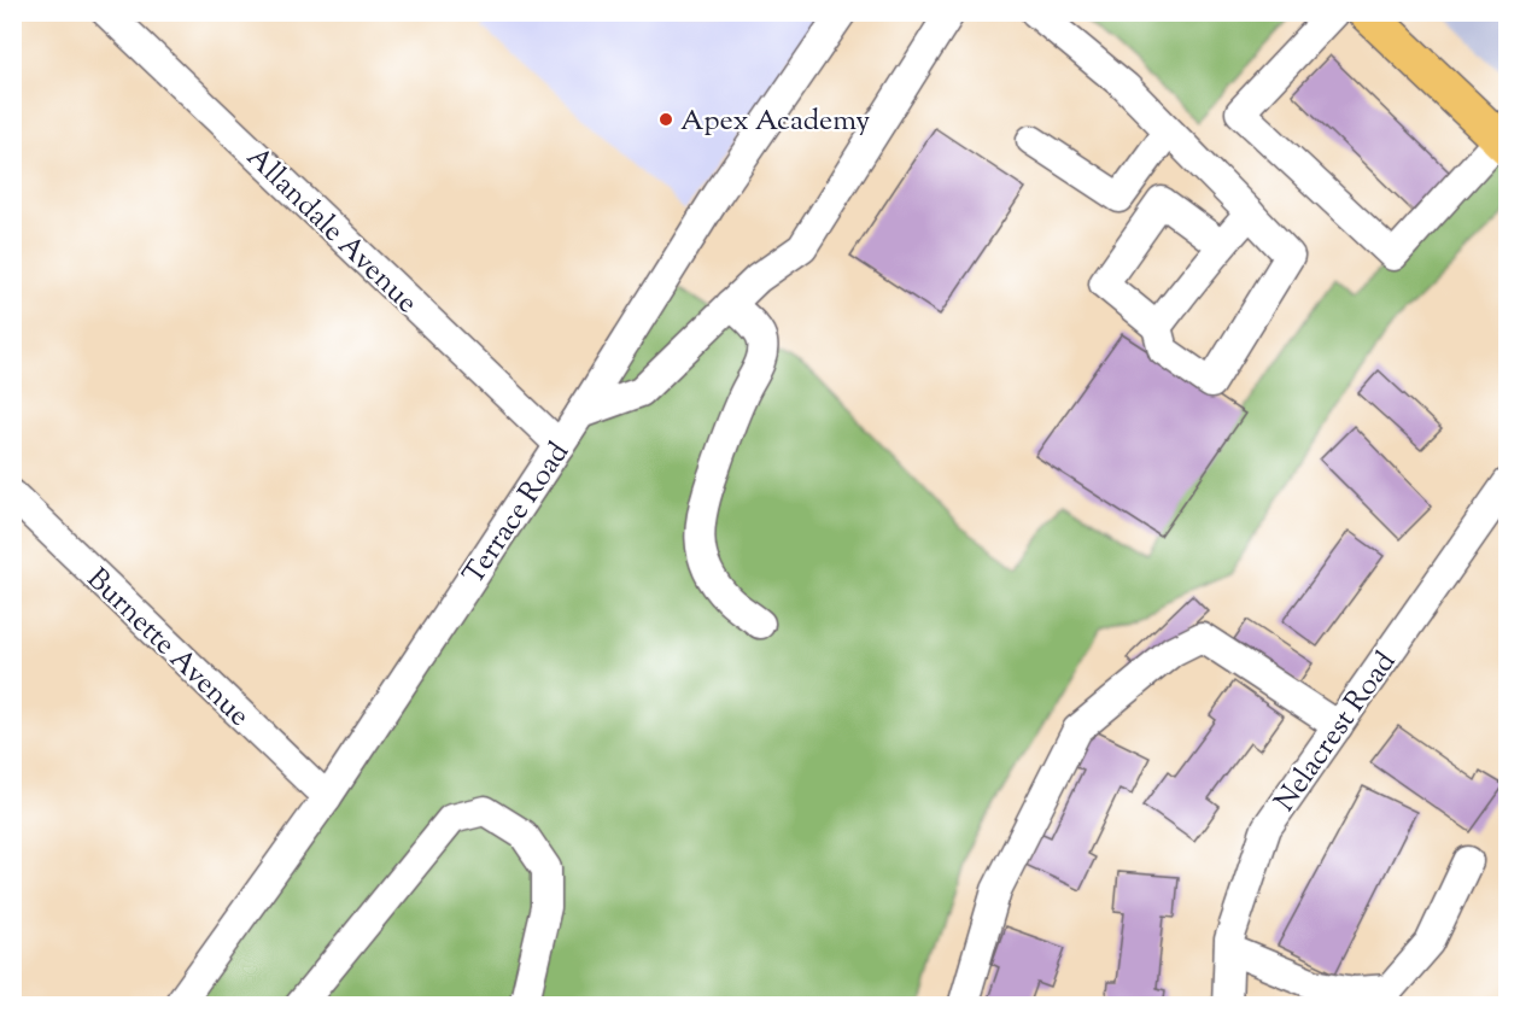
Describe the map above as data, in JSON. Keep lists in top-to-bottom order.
{
  "streets": {
    "street": [
      "Allandale Avenue",
      "Terrace Road",
      "Burnette Avenue",
      "Nelacrest Road"
    ]
  },
  "crossings": [
    ["Allandale Avenue", "Terrace Road"],
    ["Terrace Road", "Burnette Avenue"]
  ],
  "places": ["Apex Academy"]
}
